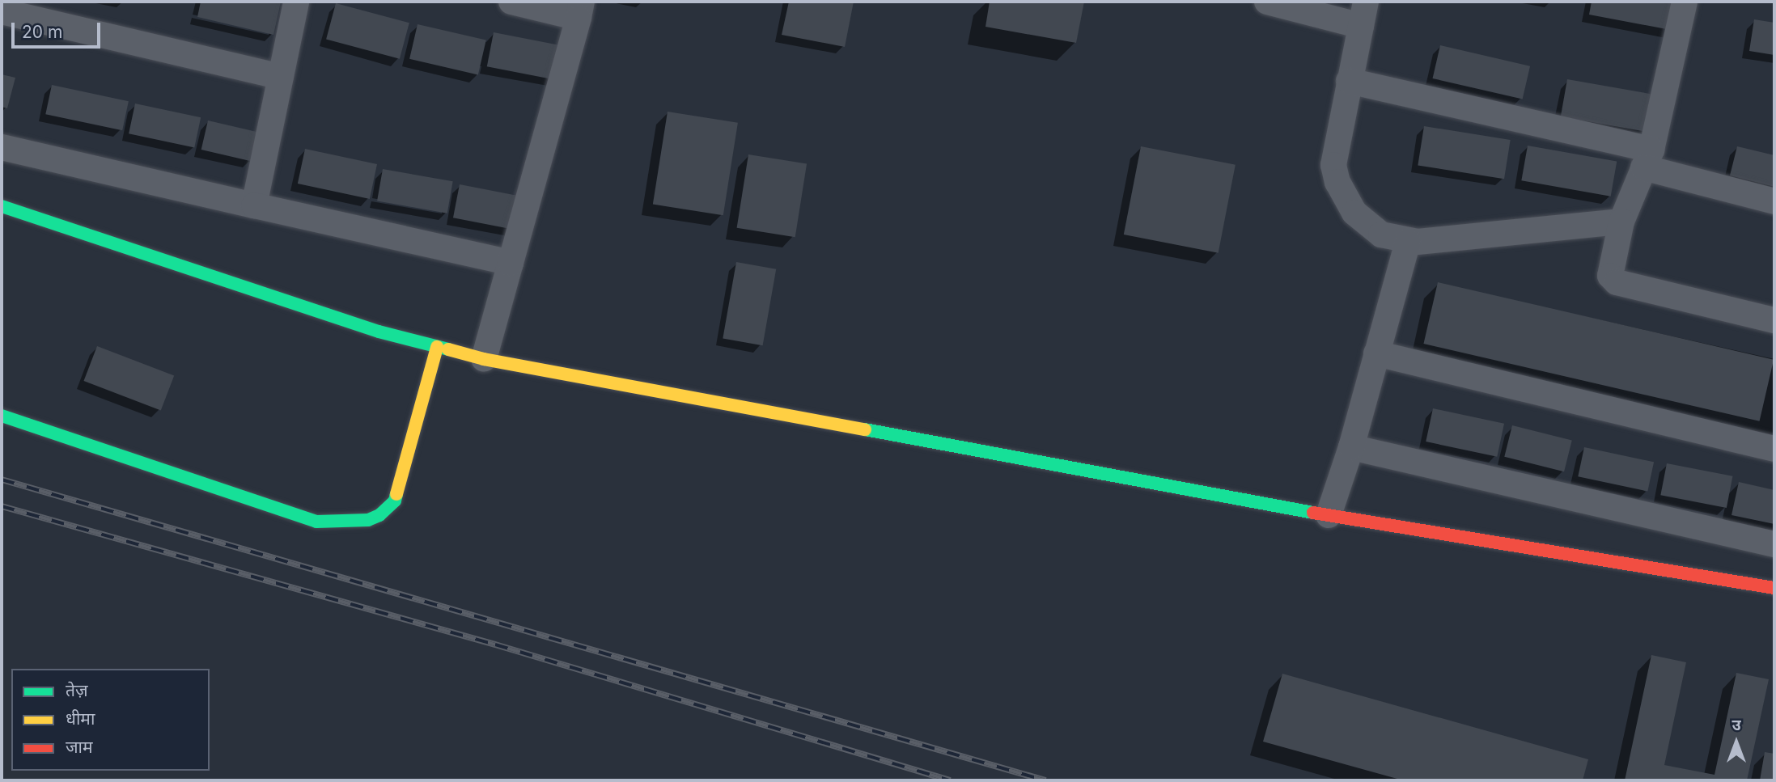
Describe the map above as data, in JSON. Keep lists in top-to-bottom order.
{
  "legend": ["तेज़", "धीमा", "जाम"],
  "scale_bar": "20 m",
  "north": "top"
}
